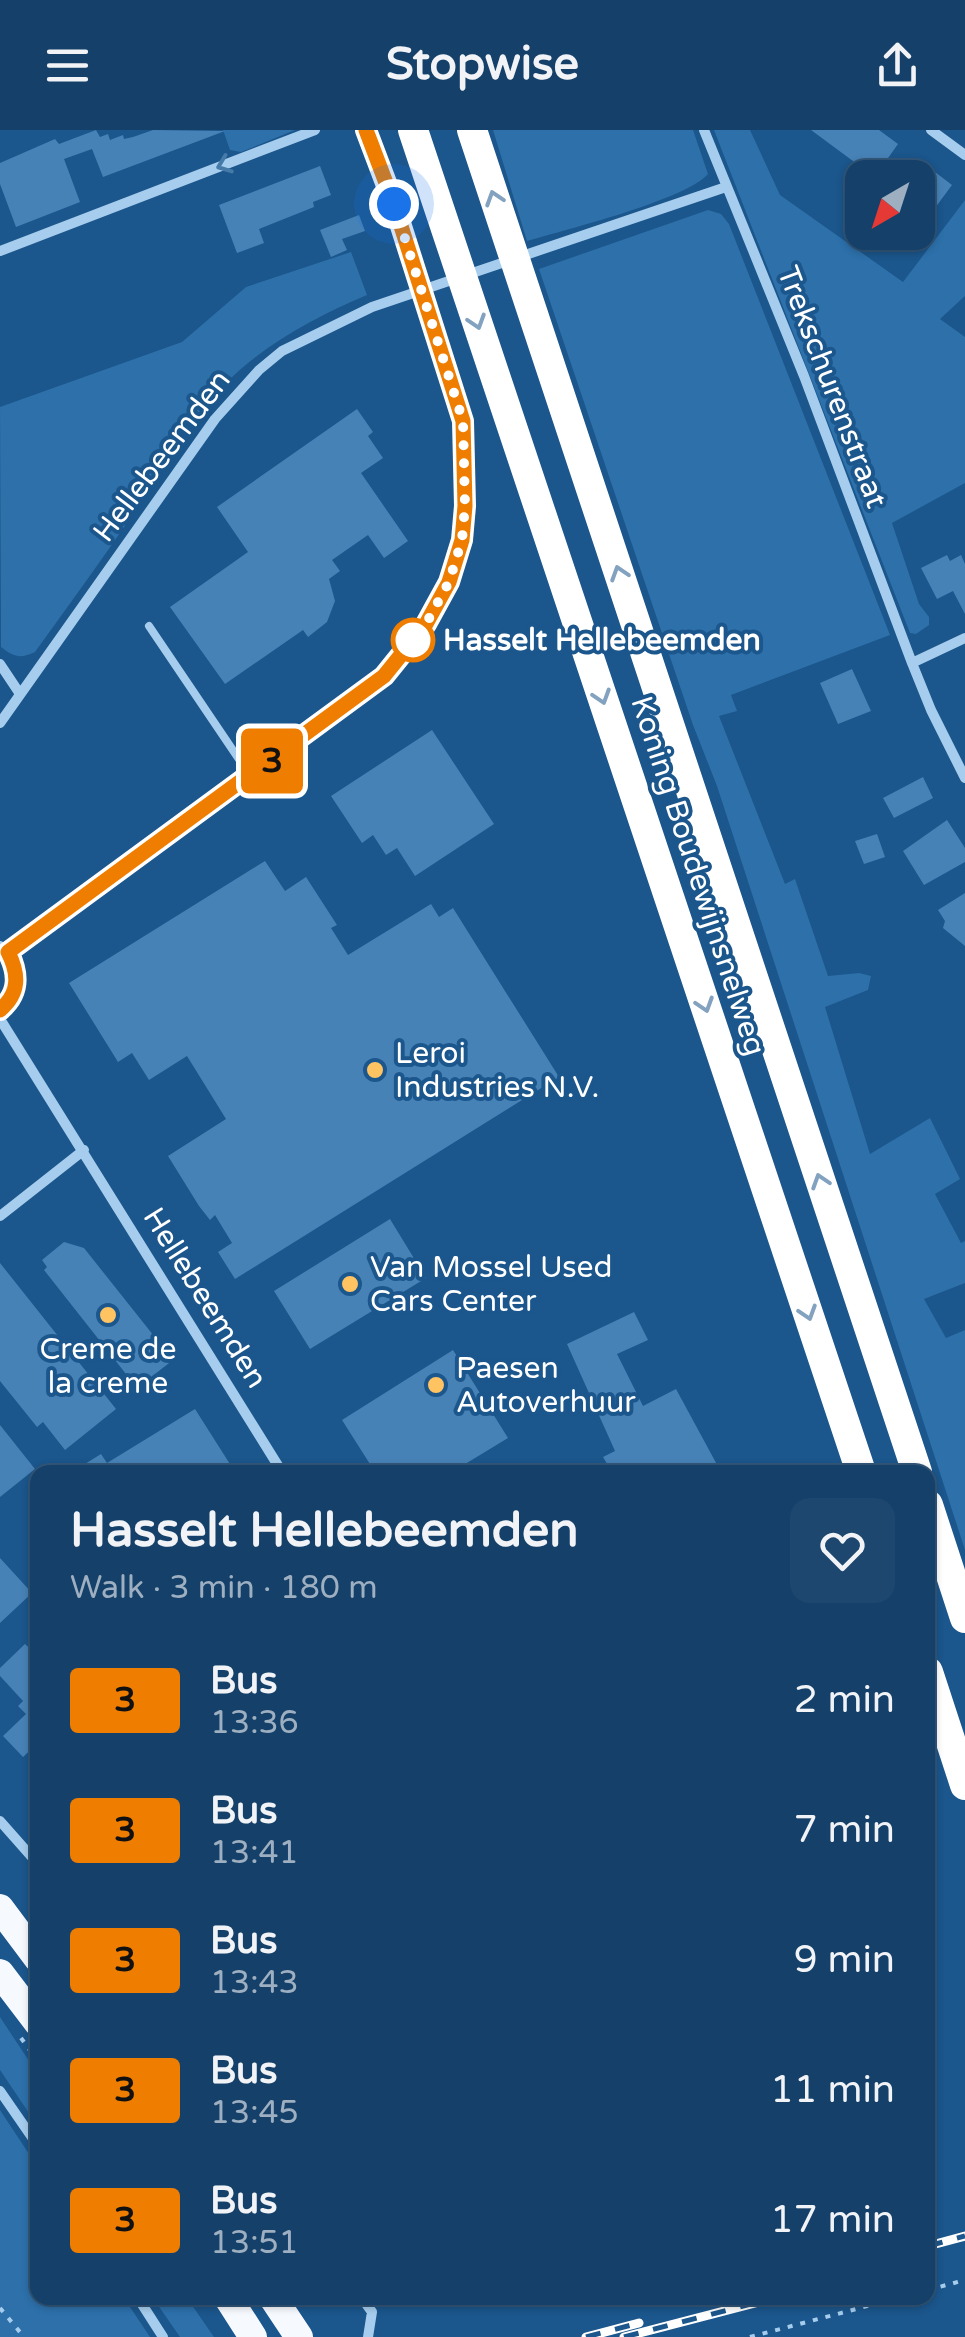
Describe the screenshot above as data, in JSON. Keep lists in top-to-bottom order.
{
  "streets": {
    "highway": ["Koning Boudewijnsnelweg"],
    "street": ["Trekschurenstraat", "Hellebeemden"]
  },
  "crossings": [
    ["Trekschurenstraat", "Hellebeemden"]
  ],
  "places": [
    "Hasselt Hellebeemden",
    "Leroi Industries N.V.",
    "Van Mossel Used Cars Center",
    "Creme de la creme",
    "Paesen Autoverhuur"
  ],
  "lines": ["bus line 3"],
  "north": "bottom left",
  "page": {
    "header": "Stopwise",
    "on_map": "3",
    "heading": ["Hasselt Hellebeemden", "Walk · 3 min · 180 m"],
    "list": [
      {
        "mark": "3",
        "name": "Bus",
        "note": "13:36",
        "value": "2 min"
      },
      {
        "mark": "3",
        "name": "Bus",
        "note": "13:41",
        "value": "7 min"
      },
      {
        "mark": "3",
        "name": "Bus",
        "note": "13:43",
        "value": "9 min"
      },
      {
        "mark": "3",
        "name": "Bus",
        "note": "13:45",
        "value": "11 min"
      },
      {
        "mark": "3",
        "name": "Bus",
        "note": "13:51",
        "value": "17 min"
      }
    ]
  }
}
